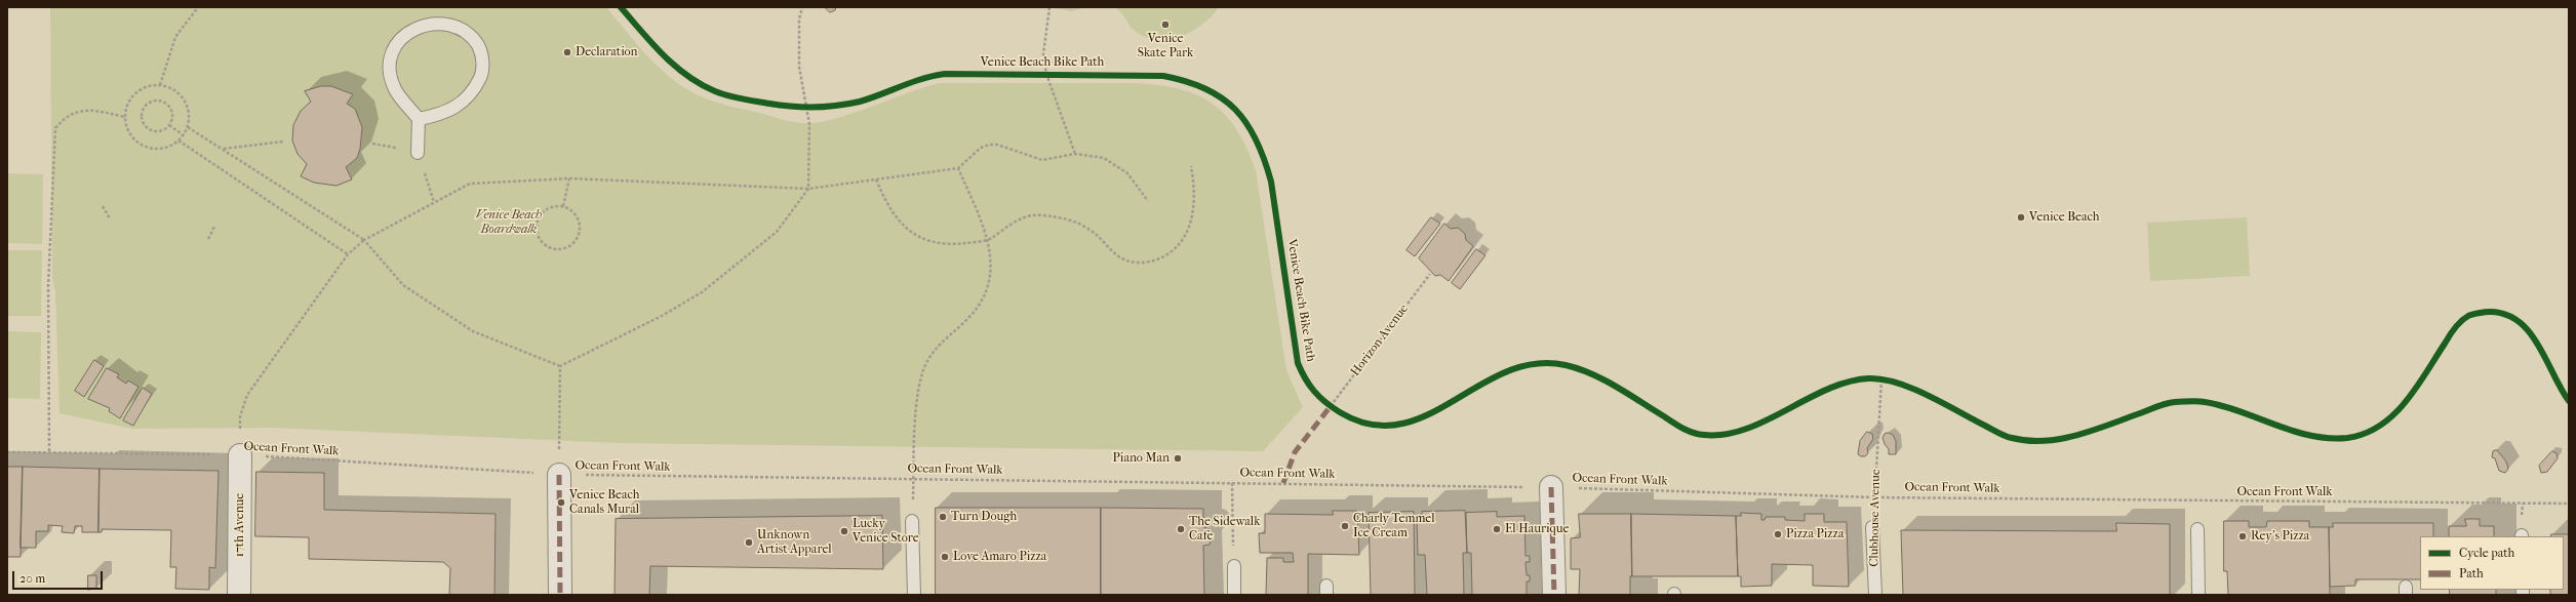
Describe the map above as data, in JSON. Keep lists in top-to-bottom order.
{
  "streets": {
    "street": ["17th Avenue"],
    "lane": ["Clubhouse Avenue"],
    "path": ["Horizon Avenue", "Ocean Front Walk"],
    "cycle path": ["Venice Beach Bike Path"]
  },
  "crossings": [
    ["Ocean Front Walk", "Clubhouse Avenue"],
    ["Ocean Front Walk", "17th Avenue"]
  ],
  "parks": ["Venice Beach Boardwalk"],
  "places": [
    "Venice Skate Park",
    "Declaration",
    "Venice Beach",
    "Piano Man",
    "Venice Beach Canals Mural",
    "Turn Dough",
    "Charly Temmel Ice Cream",
    "The Sidewalk Cafe",
    "El Haurique",
    "Lucky Venice Store",
    "Pizza Pizza",
    "Rey's Pizza",
    "Unknown Artist Apparel",
    "Love Amaro Pizza"
  ],
  "legend": ["Cycle path", "Path"],
  "scale_bar": "20 m"
}
